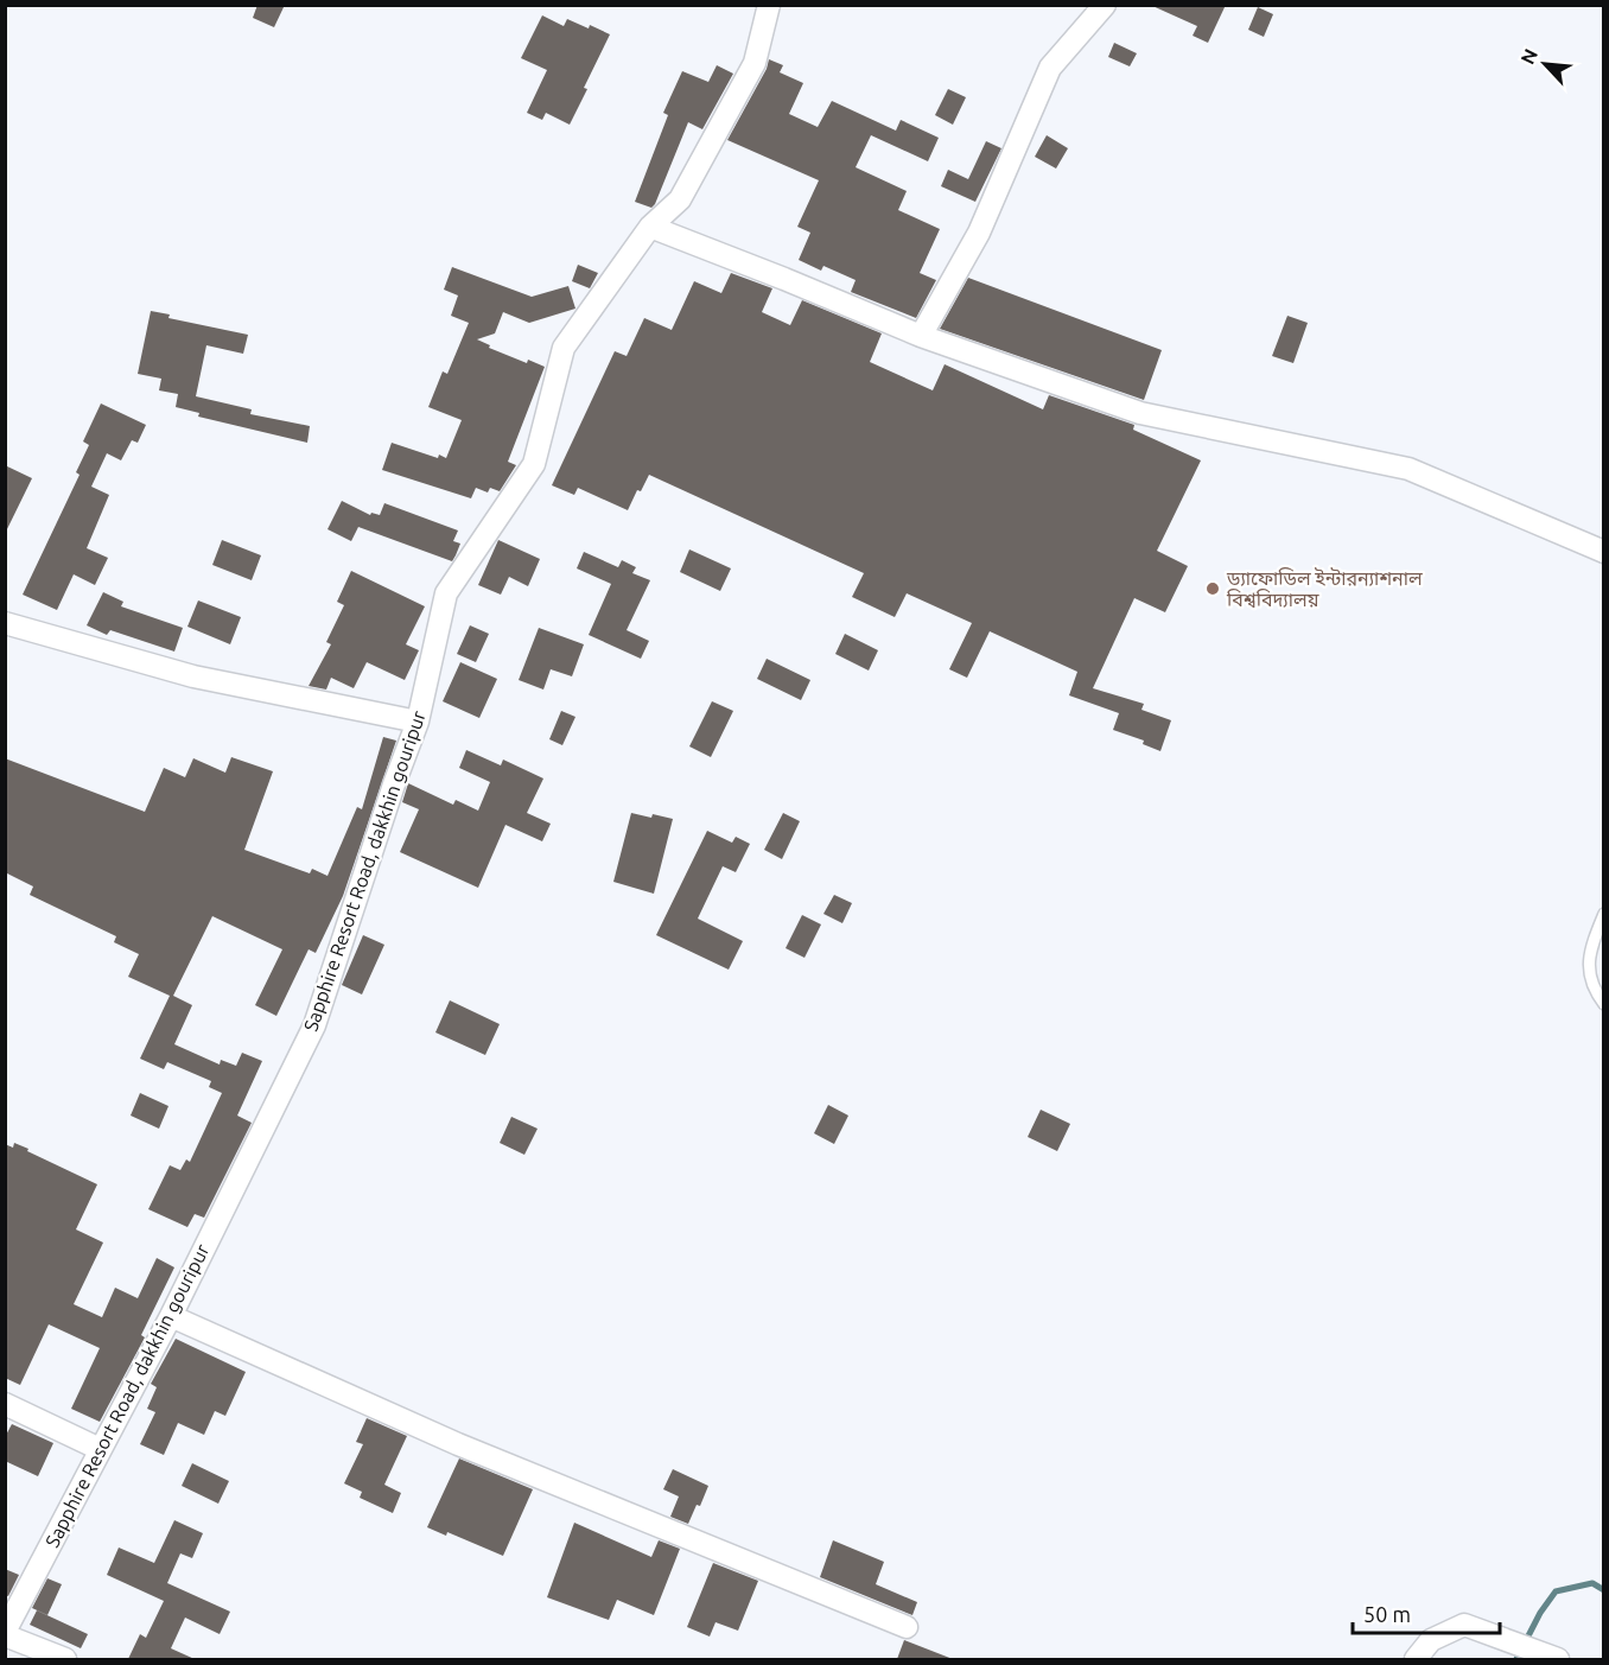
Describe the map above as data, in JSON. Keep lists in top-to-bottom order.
{
  "streets": {
    "street": ["Sapphire Resort Road, dakkhin gouripur"]
  },
  "places": ["ড্যাফোডিল ইন্টারন্যাশনাল বিশ্ববিদ্যালয়"],
  "scale_bar": "50 m",
  "north": "top left"
}
